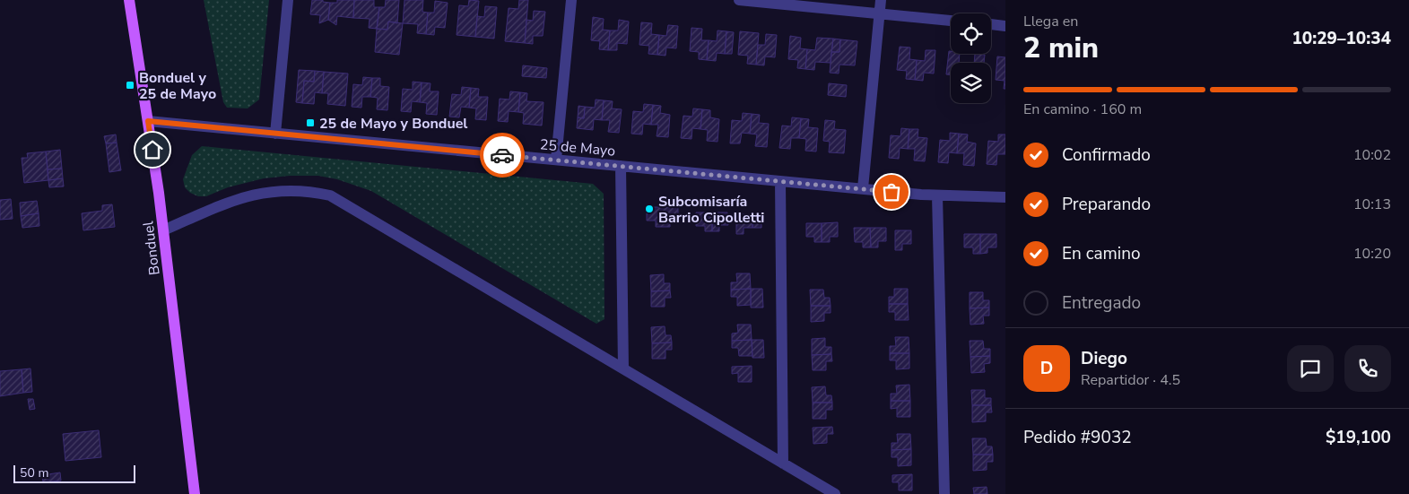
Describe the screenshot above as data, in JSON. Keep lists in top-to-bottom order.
{
  "streets": {
    "main road": ["Bonduel"],
    "street": ["25 de Mayo"]
  },
  "crossings": [
    ["25 de Mayo", "Bonduel"]
  ],
  "places": {
    "transit": ["Bonduel y 25 de Mayo", "25 de Mayo y Bonduel"],
    "other": ["Subcomisaría Barrio Cipolletti"]
  },
  "scale_bar": "50 m",
  "page": {
    "heading": ["2 min", "Llega en", "10:29–10:34"],
    "panel": [
      "Diego",
      "Repartidor · 4.5",
      "Pedido #9032",
      "$19,100"
    ],
    "bar": "En camino · 160 m",
    "list": [
      ["Confirmado", "10:02"],
      ["Preparando", "10:13"],
      ["En camino", "10:20"],
      "Entregado"
    ],
    "round": "D",
    "scale": "50 m"
  }
}
